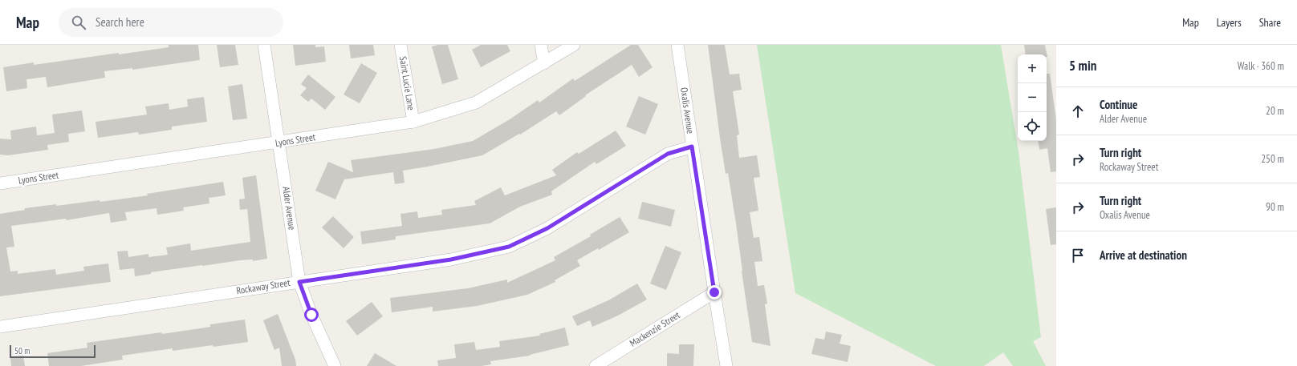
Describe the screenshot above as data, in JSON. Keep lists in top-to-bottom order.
{
  "streets": {
    "street": [
      "Saint Lucie Lane",
      "Oxalis Avenue",
      "Lyons Street",
      "Alder Avenue",
      "Rockaway Street",
      "Mackenzie Street"
    ]
  },
  "crossings": [
    ["Saint Lucie Lane", "Lyons Street"],
    ["Oxalis Avenue", "Rockaway Street"],
    ["Oxalis Avenue", "Mackenzie Street"],
    ["Lyons Street", "Alder Avenue"],
    ["Alder Avenue", "Rockaway Street"]
  ],
  "scale_bar": "50 m",
  "page": {
    "header": "Map",
    "search": "Search here",
    "nav": ["Map", "Layers", "Share"],
    "heading": ["5 min", "Walk · 360 m"],
    "map_buttons": ["+", "−"],
    "list": [
      ["Continue", "Alder Avenue", "20 m"],
      ["Turn right", "Rockaway Street", "250 m"],
      ["Turn right", "Oxalis Avenue", "90 m"],
      "Arrive at destination"
    ],
    "scale": "50 m"
  }
}
